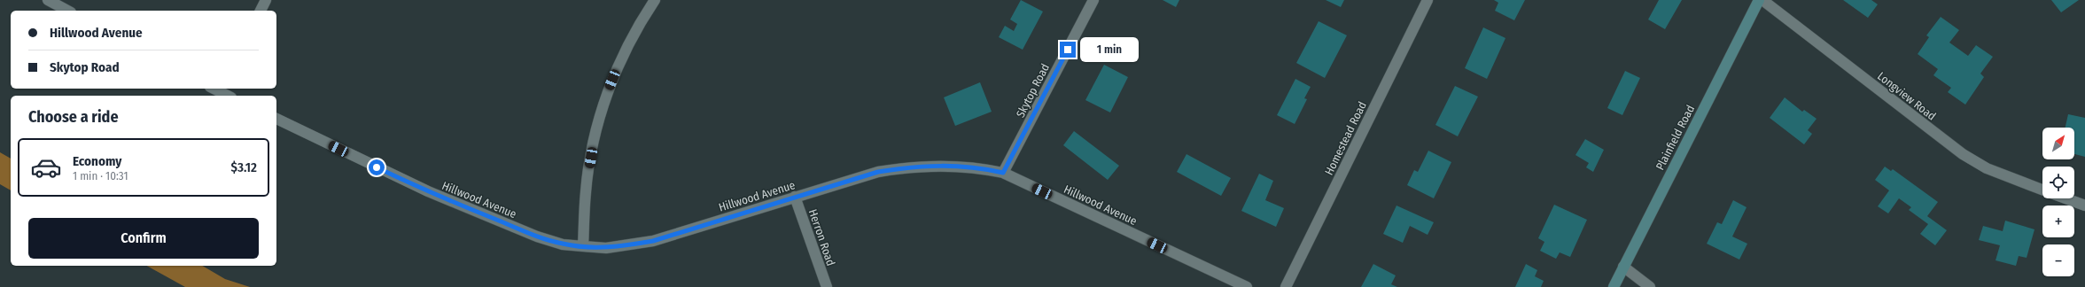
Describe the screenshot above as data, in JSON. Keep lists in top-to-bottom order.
{
  "streets": {
    "street": [
      "Skytop Road",
      "Longview Road",
      "Plainfield Road",
      "Homestead Road",
      "Hillwood Avenue",
      "Herron Road"
    ]
  },
  "crossings": [
    ["Skytop Road", "Hillwood Avenue"],
    ["Hillwood Avenue", "Herron Road"]
  ],
  "north": "top right",
  "page": {
    "banner": ["Hillwood Avenue", "Skytop Road"],
    "bubble": "1 min",
    "heading": "Choose a ride",
    "map_buttons": ["+", "−"],
    "list": [
      {
        "name": "Economy",
        "note": "1 min · 10:31",
        "value": "$3.12"
      }
    ],
    "buttons": "Confirm"
  }
}
